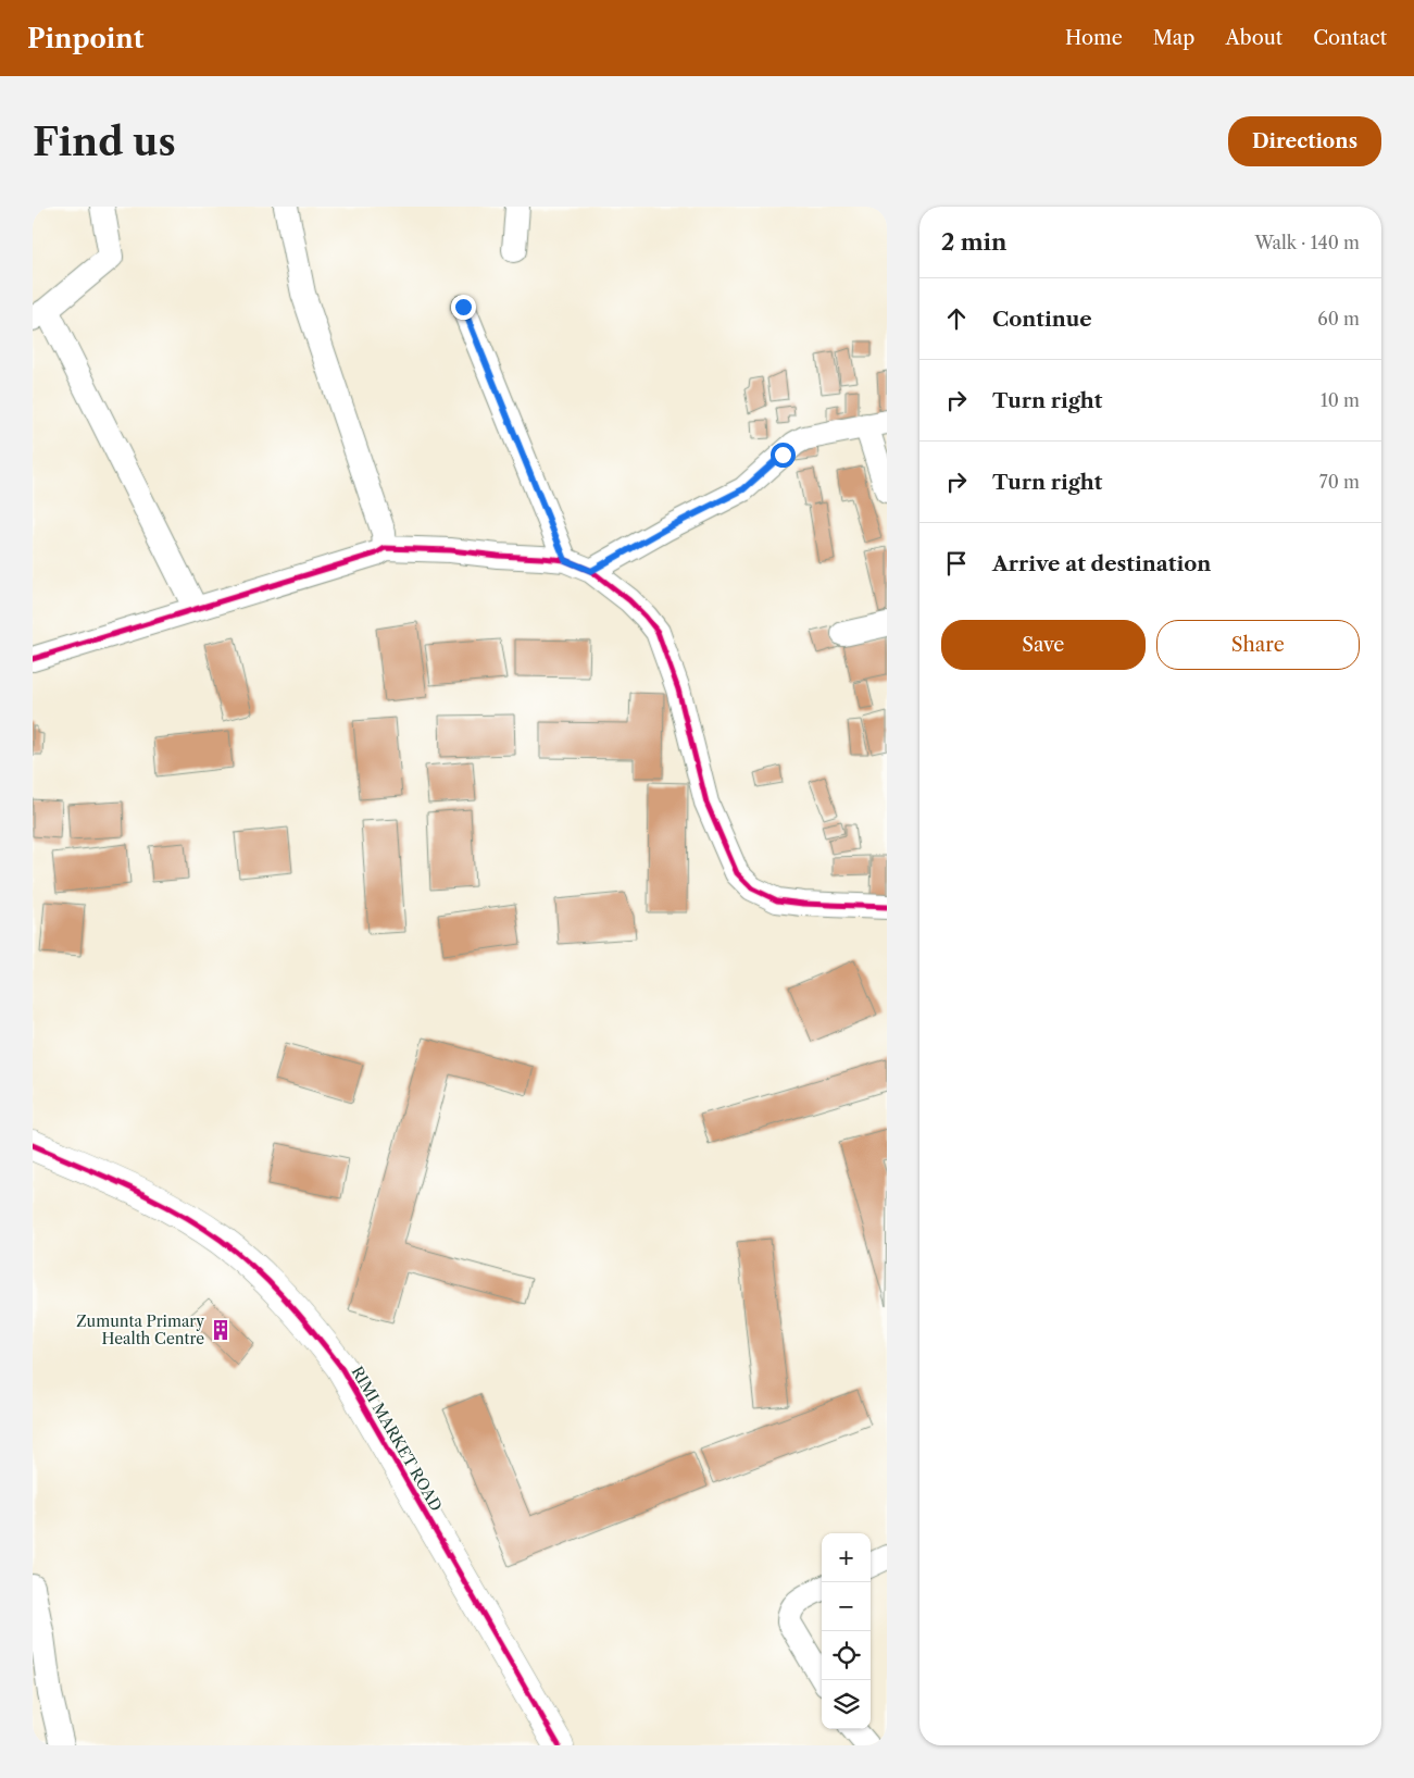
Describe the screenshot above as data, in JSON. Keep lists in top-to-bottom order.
{
  "streets": {
    "street": ["RIMI MARKET ROAD"]
  },
  "places": {
    "building": ["Zumunta Primary Health Centre"]
  },
  "page": {
    "header": "Pinpoint",
    "nav": [
      "Home",
      "Map",
      "About",
      "Contact"
    ],
    "buttons": [
      "Directions",
      ["Save", "Share"]
    ],
    "title": "Find us",
    "heading": ["2 min", "Walk · 140 m"],
    "list": [
      ["Continue", "60 m"],
      ["Turn right", "10 m"],
      ["Turn right", "70 m"],
      "Arrive at destination"
    ],
    "map_buttons": ["+", "−"]
  }
}
